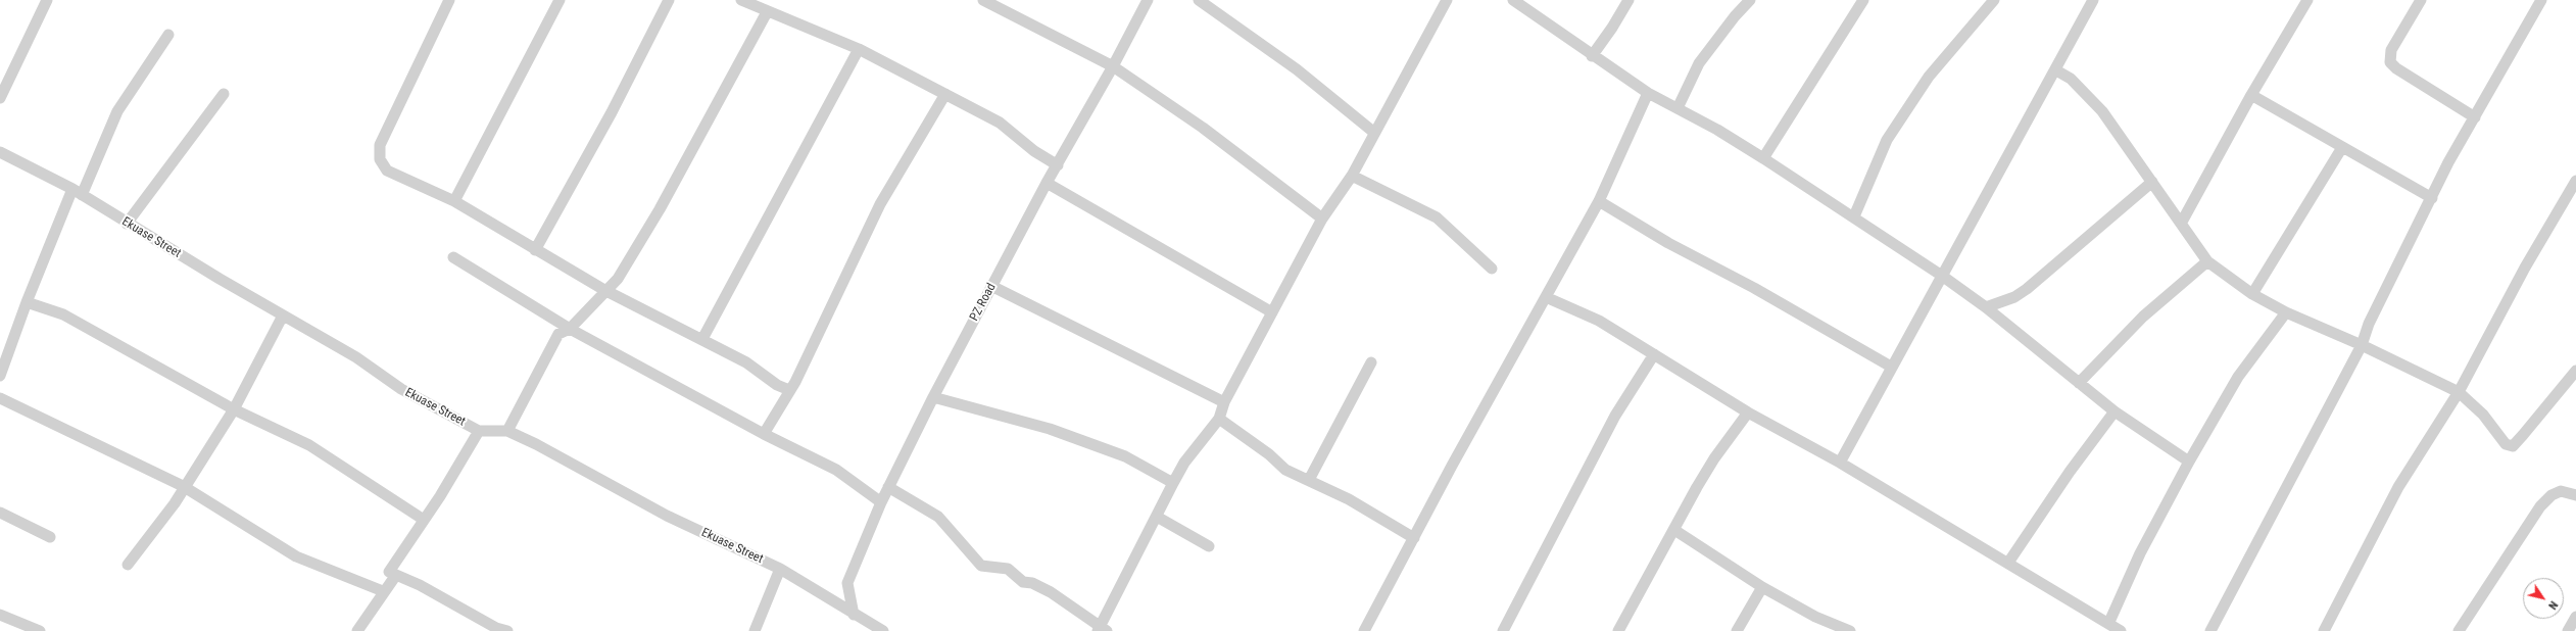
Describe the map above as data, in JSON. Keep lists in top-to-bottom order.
{
  "streets": {
    "street": ["Ekuase Street", "PZ Road"]
  },
  "crossings": [
    ["Ekuase Street", "PZ Road"]
  ],
  "north": "bottom right"
}
